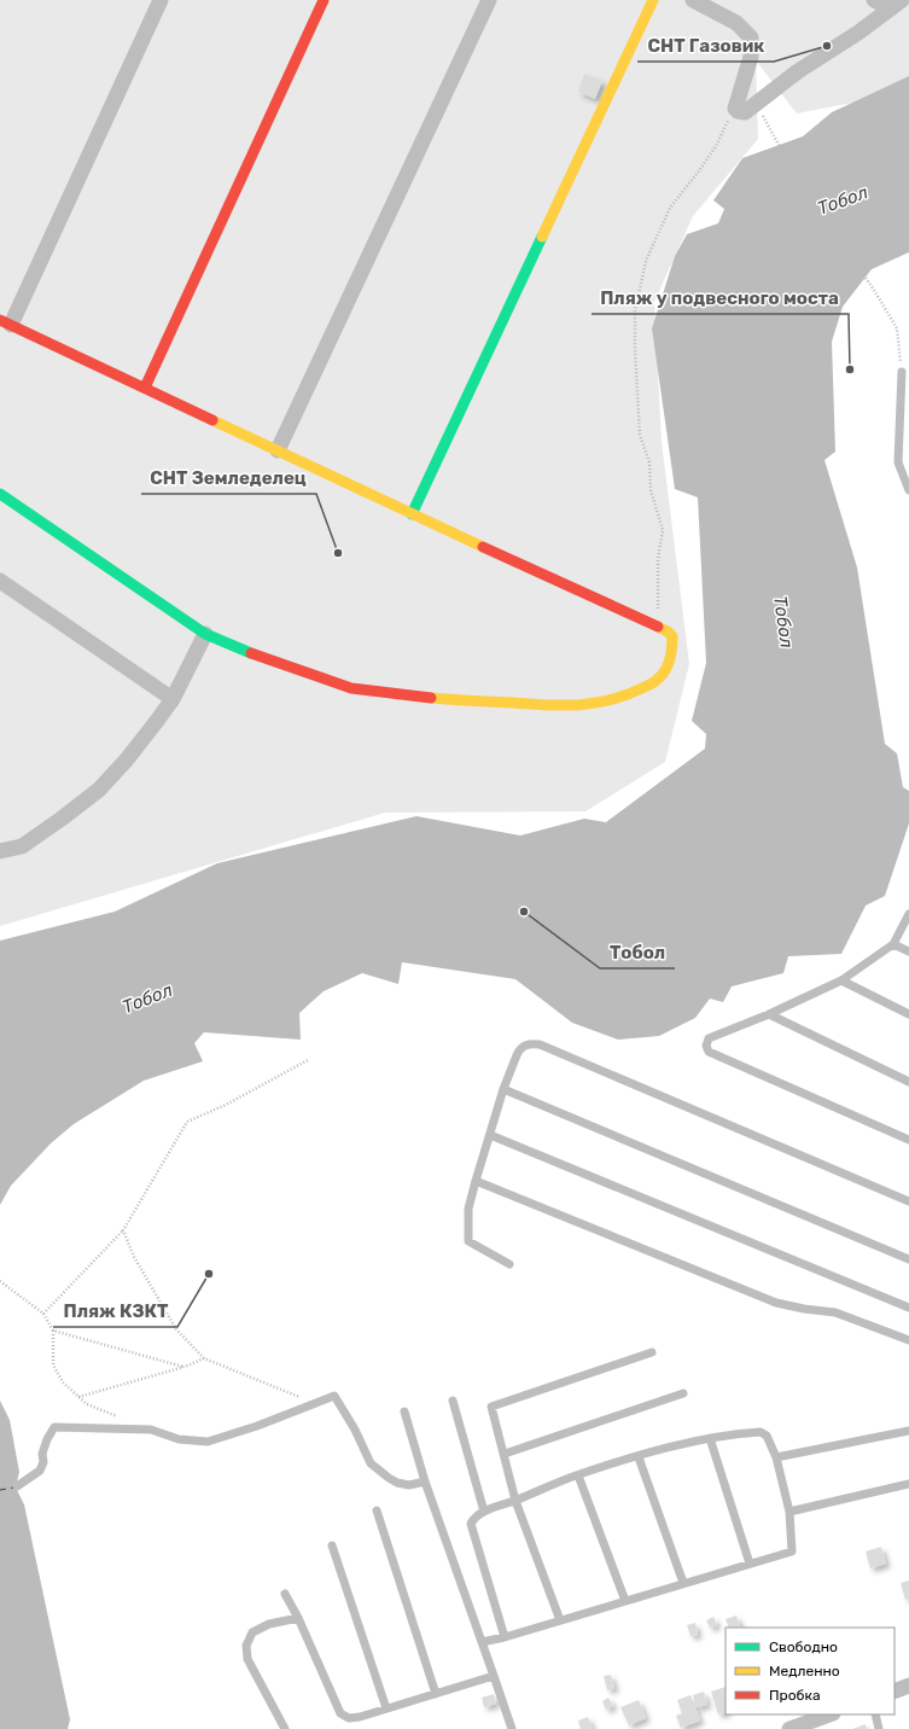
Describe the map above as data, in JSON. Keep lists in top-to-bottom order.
{
  "water": ["Тобол"],
  "places": [
    "СНТ Газовик",
    "Пляж у подвесного моста",
    "СНТ Земледелец",
    "Тобол",
    "Пляж КЗКТ"
  ],
  "legend": ["Свободно", "Медленно", "Пробка"]
}
